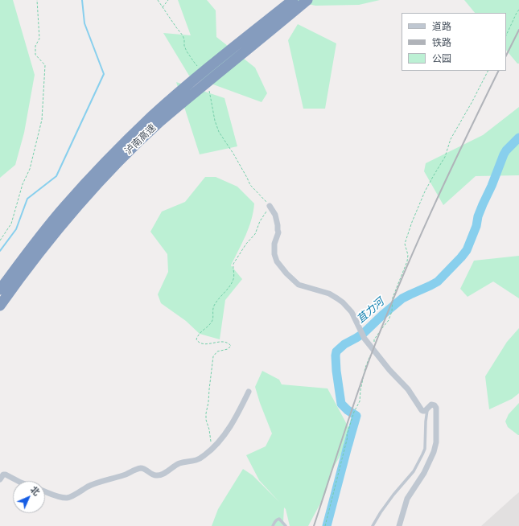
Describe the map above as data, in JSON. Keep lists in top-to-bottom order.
{
  "streets": {
    "highway": ["泸南高速"]
  },
  "water": ["苴力河"],
  "legend": ["道路", "铁路", "公园"],
  "north": "top right"
}
